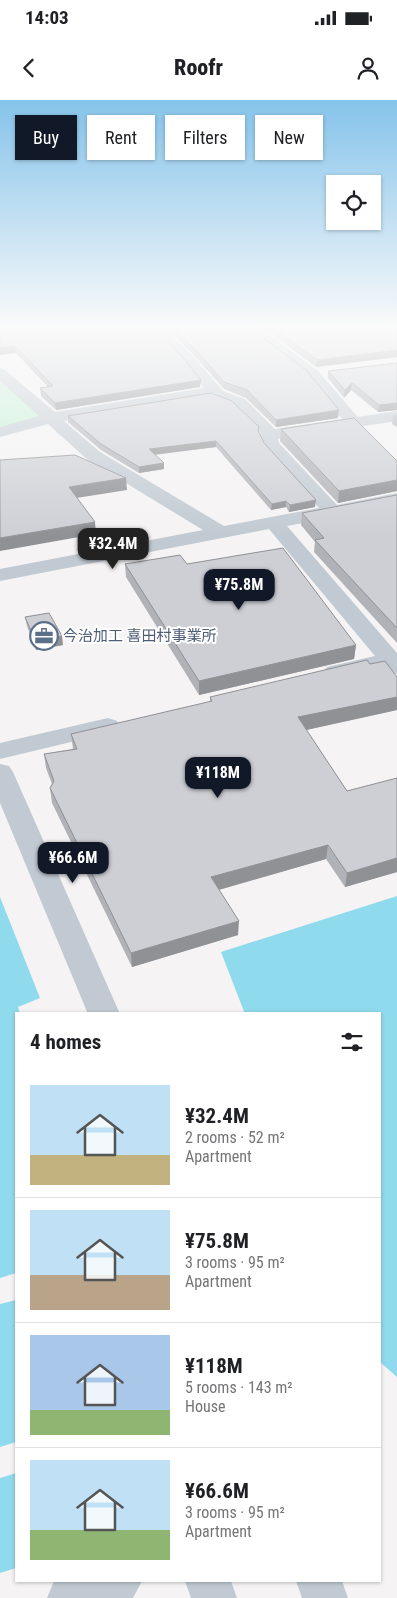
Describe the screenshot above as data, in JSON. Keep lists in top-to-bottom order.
{
  "places": {
    "office": ["今治加工 喜田村事業所"]
  },
  "page": {
    "status": "14:03",
    "header": "Roofr",
    "chip": [
      "Buy",
      "Rent",
      "Filters",
      "New"
    ],
    "price": [
      "¥32.4M",
      "¥75.8M",
      "¥118M",
      "¥66.6M"
    ],
    "heading": "4 homes",
    "list": [
      {
        "name": "¥32.4M",
        "note": "2 rooms · 52 m² · Apartment"
      },
      {
        "name": "¥75.8M",
        "note": "3 rooms · 95 m² · Apartment"
      },
      {
        "name": "¥118M",
        "note": "5 rooms · 143 m² · House"
      },
      {
        "name": "¥66.6M",
        "note": "3 rooms · 95 m² · Apartment"
      }
    ]
  }
}
